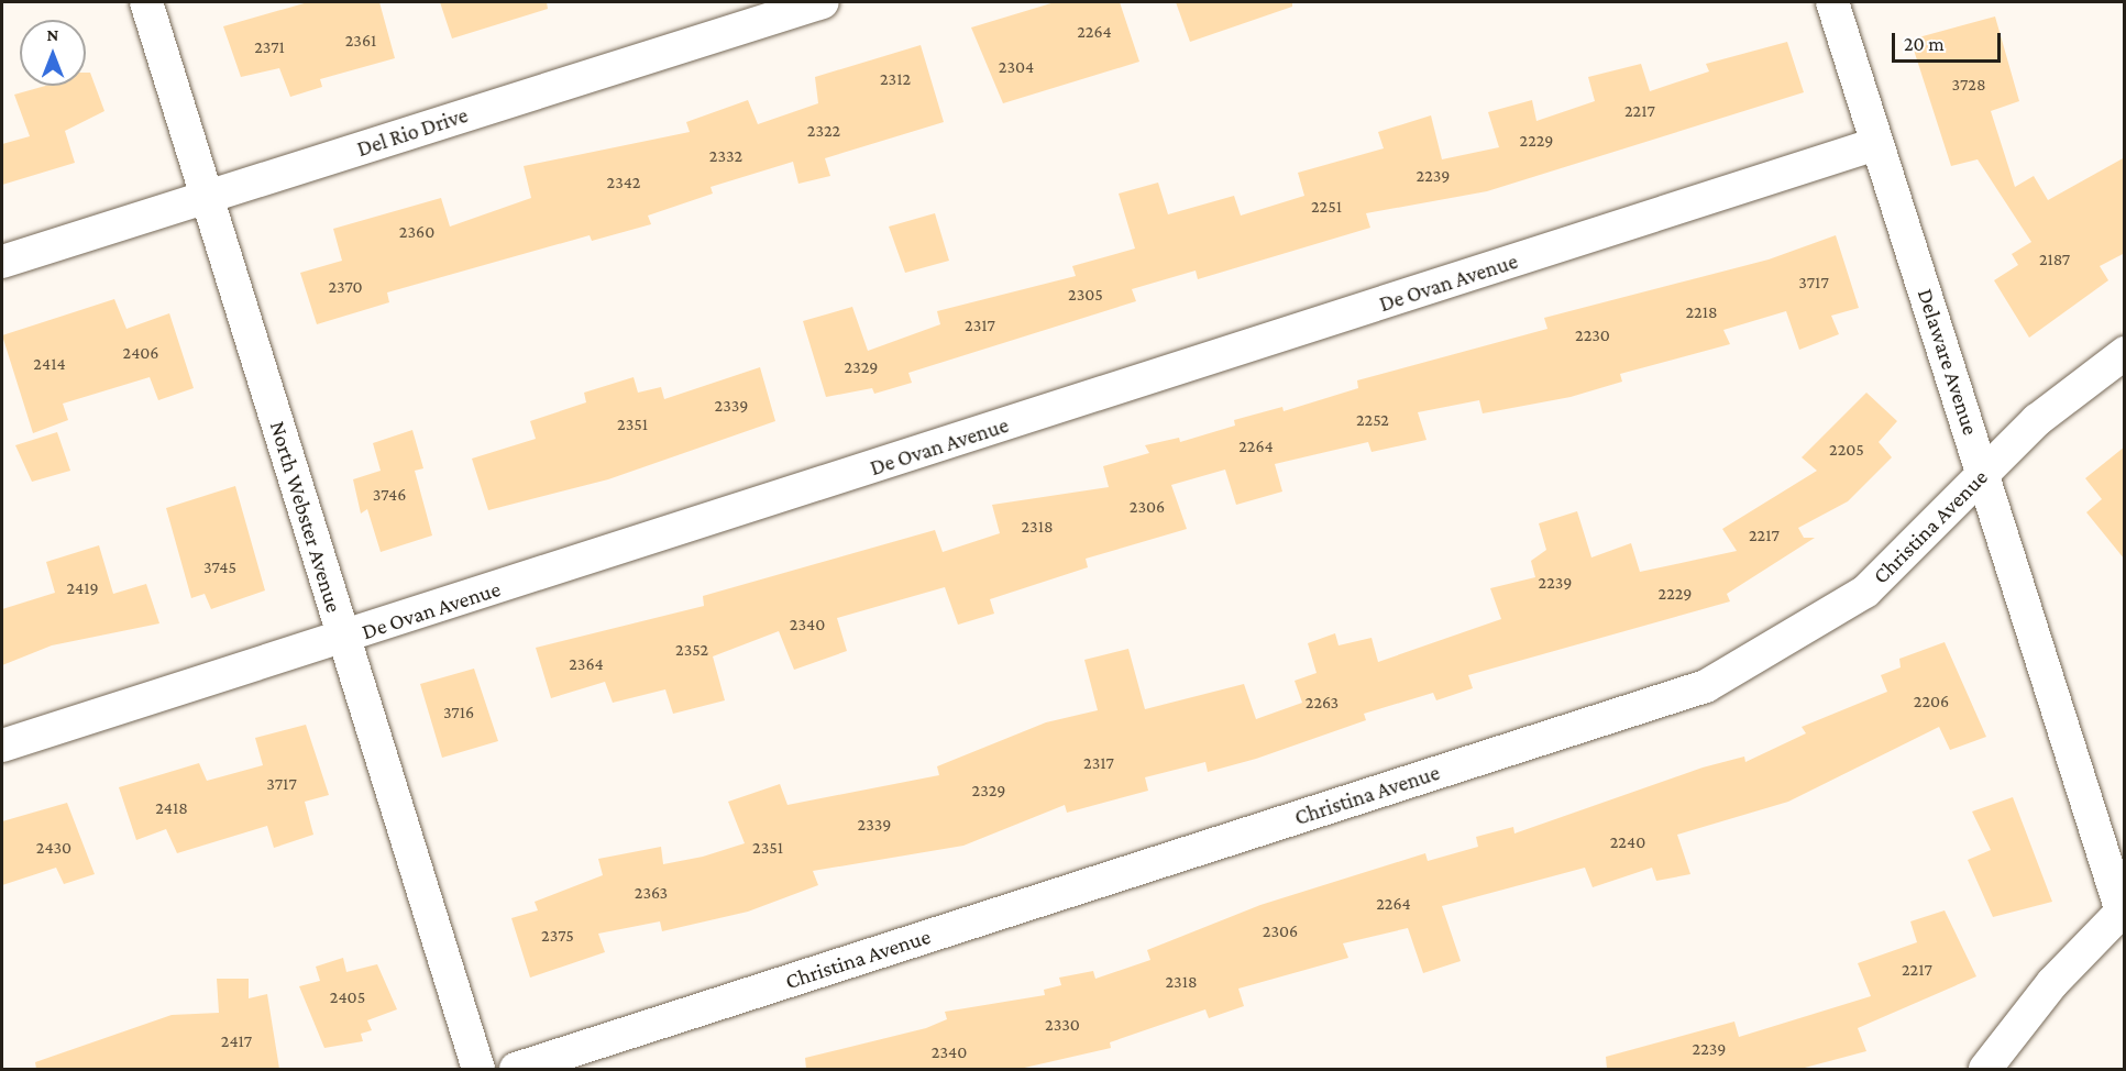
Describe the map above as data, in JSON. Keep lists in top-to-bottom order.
{
  "streets": {
    "street": [
      "Del Rio Drive",
      "De Ovan Avenue",
      "Delaware Avenue",
      "North Webster Avenue",
      "Christina Avenue"
    ]
  },
  "crossings": [
    ["Del Rio Drive", "North Webster Avenue"],
    ["De Ovan Avenue", "Delaware Avenue"],
    ["De Ovan Avenue", "North Webster Avenue"],
    ["Delaware Avenue", "Christina Avenue"]
  ],
  "house_numbers": [
    "2264",
    "2361",
    "2371",
    "2304",
    "2312",
    "3728",
    "2217",
    "2322",
    "2229",
    "2332",
    "2239",
    "2342",
    "2251",
    "2360",
    "2187",
    "3717",
    "2370",
    "2305",
    "2218",
    "2317",
    "2230",
    "2406",
    "2414",
    "2329",
    "2339",
    "2252",
    "2351",
    "2264",
    "2205",
    "3746",
    "2306",
    "2318",
    "2217",
    "3745",
    "2239",
    "2419",
    "2229",
    "2340",
    "2352",
    "2364",
    "2206",
    "2263",
    "3716",
    "2317",
    "3717",
    "2329",
    "2418",
    "2339",
    "2240",
    "2430",
    "2351",
    "2363",
    "2264",
    "2306",
    "2375",
    "2217",
    "2318",
    "2405",
    "2330",
    "2417",
    "2239",
    "2340"
  ],
  "scale_bar": "20 m",
  "north": "top"
}
